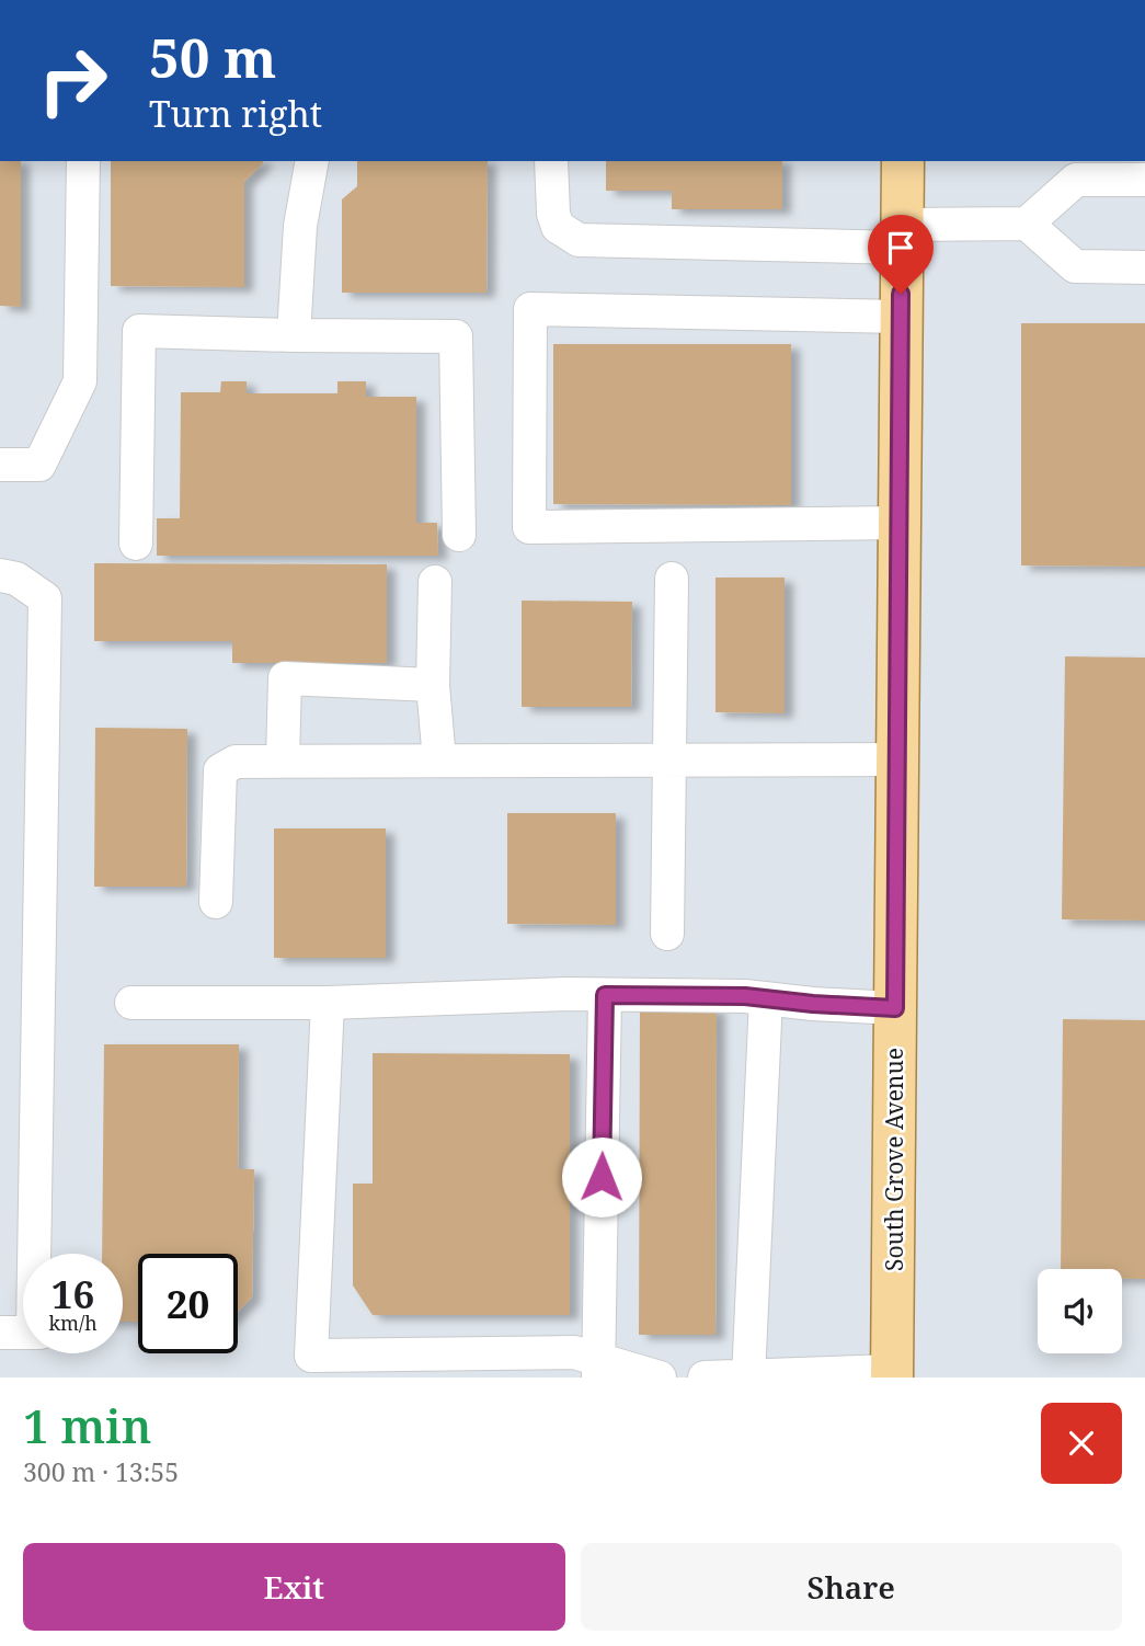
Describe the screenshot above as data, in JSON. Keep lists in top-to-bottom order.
{
  "streets": {
    "main road": ["South Grove Avenue"]
  },
  "page": {
    "turn": ["50 m", "Turn right"],
    "speed": "16 km/h",
    "limit": "20",
    "heading": ["1 min", "300 m · 13:55"],
    "buttons": ["Exit", "Share"]
  }
}
